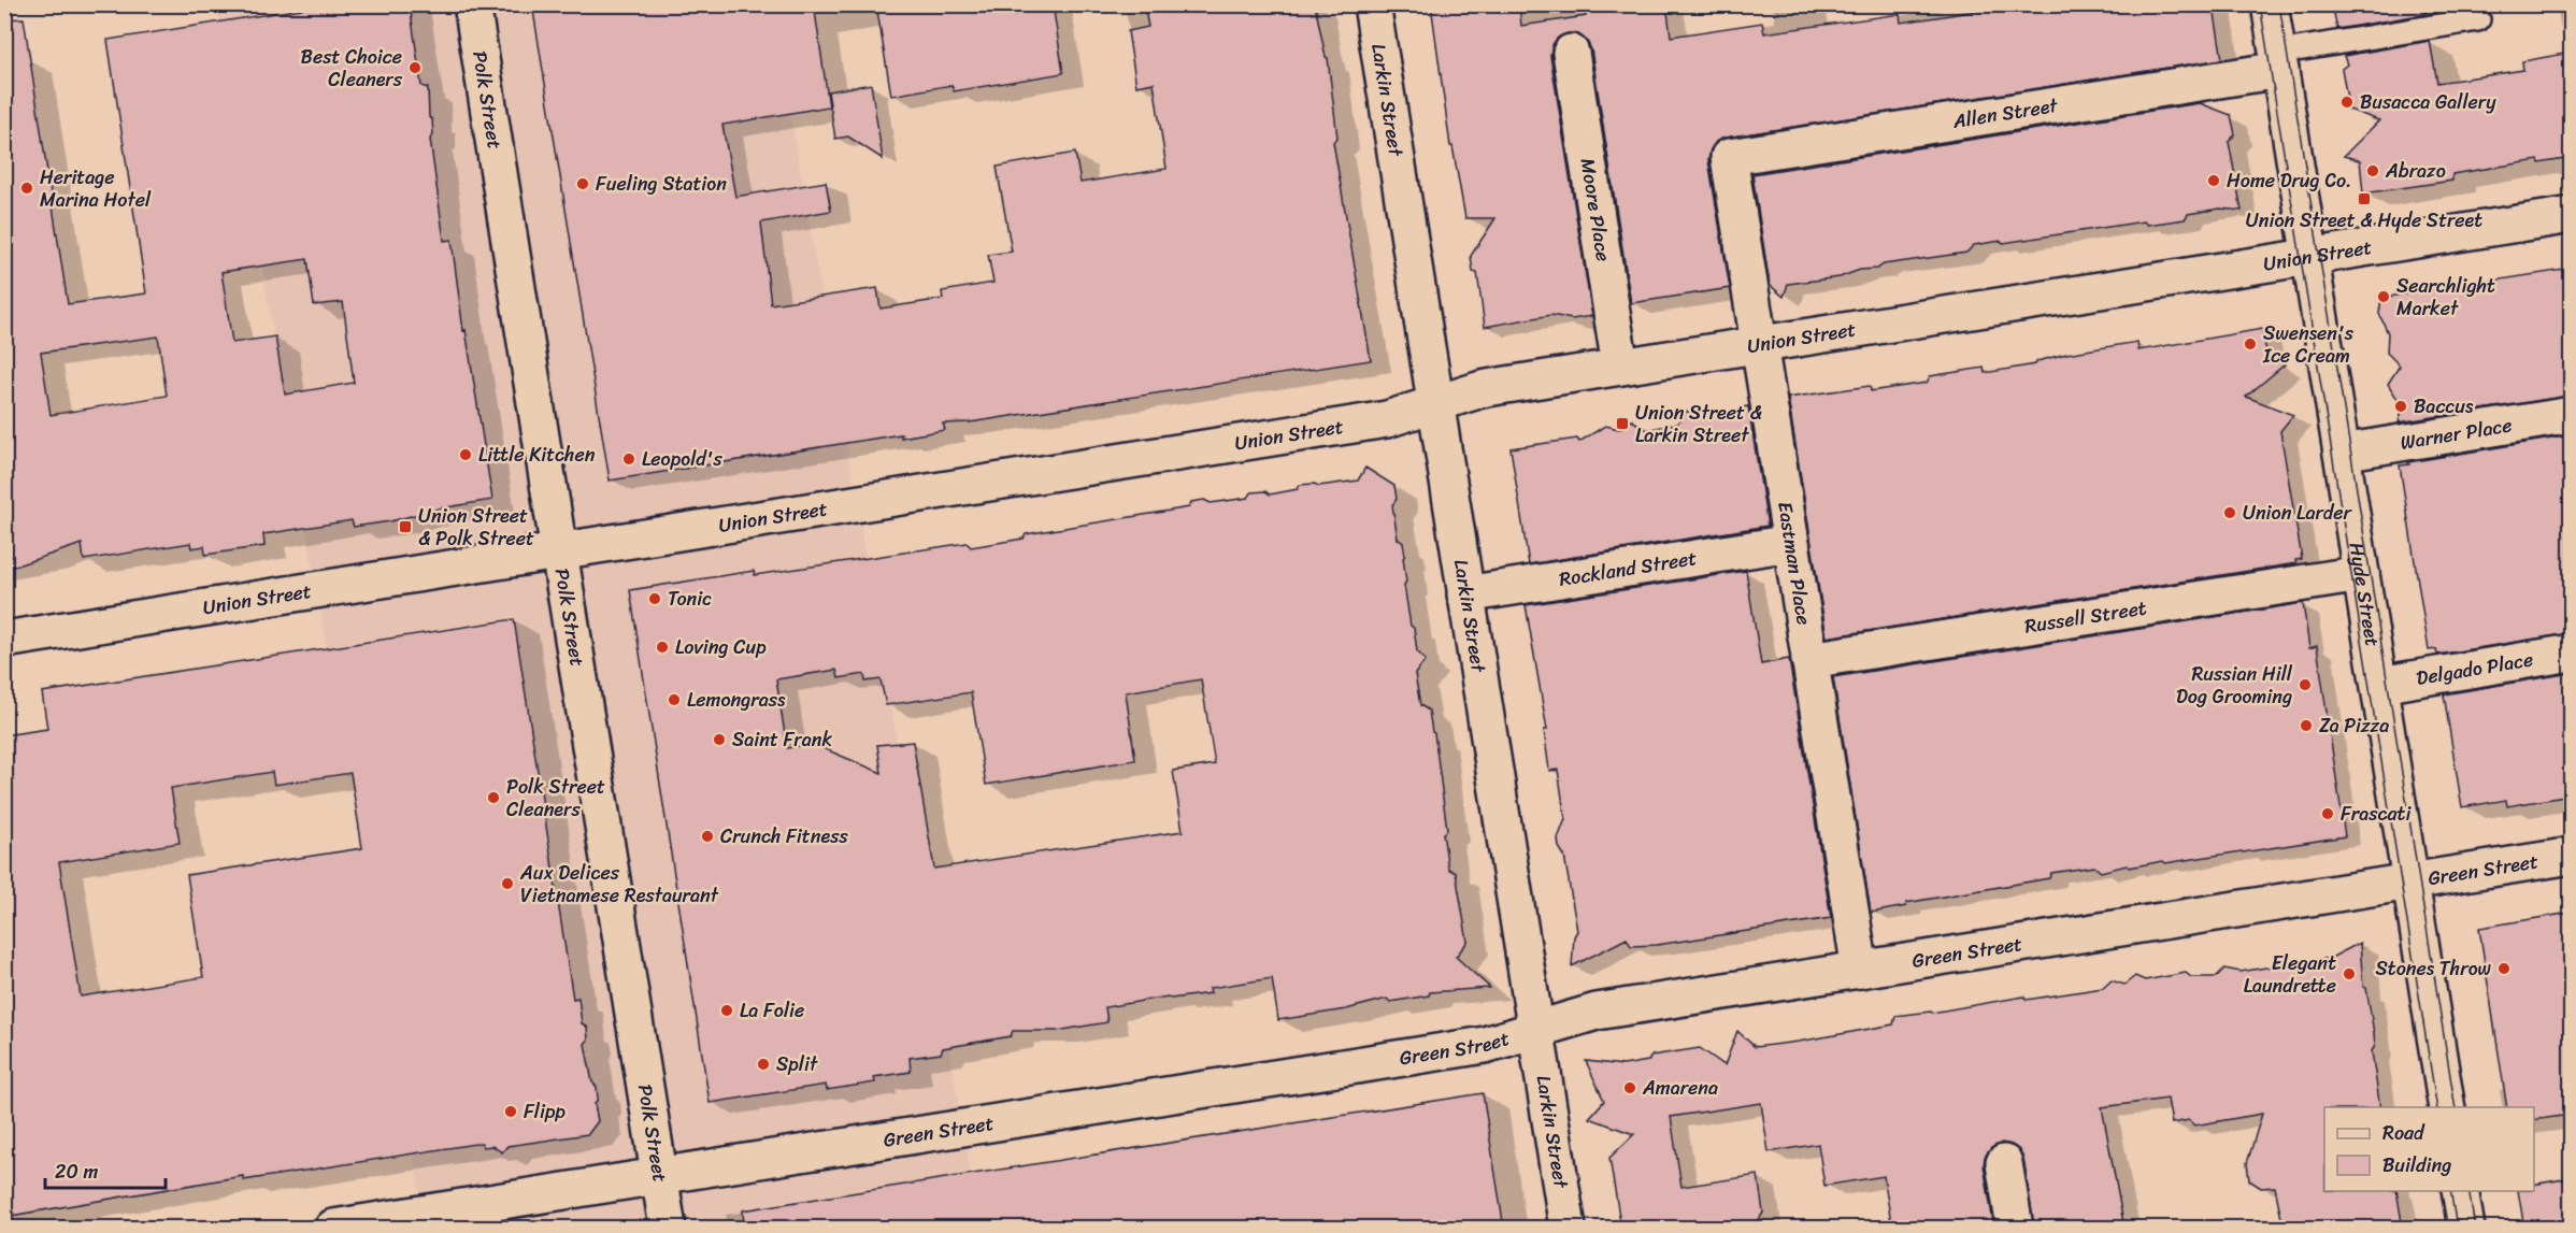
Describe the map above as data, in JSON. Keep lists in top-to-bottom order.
{
  "streets": {
    "street": [
      "Polk Street",
      "Larkin Street",
      "Allen Street",
      "Moore Place",
      "Union Street",
      "Warner Place",
      "Eastman Place",
      "Rockland Street",
      "Hyde Street",
      "Russell Street",
      "Delgado Place",
      "Green Street"
    ]
  },
  "crossings": [
    ["Polk Street", "Union Street"],
    ["Polk Street", "Green Street"],
    ["Larkin Street", "Union Street"],
    ["Larkin Street", "Rockland Street"],
    ["Larkin Street", "Green Street"],
    ["Allen Street", "Eastman Place"],
    ["Allen Street", "Hyde Street"],
    ["Moore Place", "Union Street"],
    ["Union Street", "Eastman Place"],
    ["Union Street", "Hyde Street"],
    ["Warner Place", "Hyde Street"],
    ["Eastman Place", "Rockland Street"],
    ["Eastman Place", "Russell Street"],
    ["Eastman Place", "Green Street"],
    ["Hyde Street", "Russell Street"],
    ["Hyde Street", "Delgado Place"],
    ["Hyde Street", "Green Street"]
  ],
  "places": {
    "other": [
      "Best Choice Cleaners",
      "Busacca Gallery",
      "Abrazo",
      "Home Drug Co.",
      "Fueling Station",
      "Heritage Marina Hotel",
      "Searchlight Market",
      "Swensen's Ice Cream",
      "Baccus",
      "Little Kitchen",
      "Leopold's",
      "Union Larder",
      "Tonic",
      "Loving Cup",
      "Russian Hill Dog Grooming",
      "Lemongrass",
      "Za Pizza",
      "Saint Frank",
      "Polk Street Cleaners",
      "Frascati",
      "Crunch Fitness",
      "Aux Delices Vietnamese Restaurant",
      "Stones Throw",
      "Elegant Laundrette",
      "La Folie",
      "Split",
      "Amarena",
      "Flipp"
    ],
    "transit": ["Union Street & Hyde Street", "Union Street & Larkin Street", "Union Street & Polk Street"]
  },
  "legend": ["Road", "Building"],
  "scale_bar": "20 m"
}
